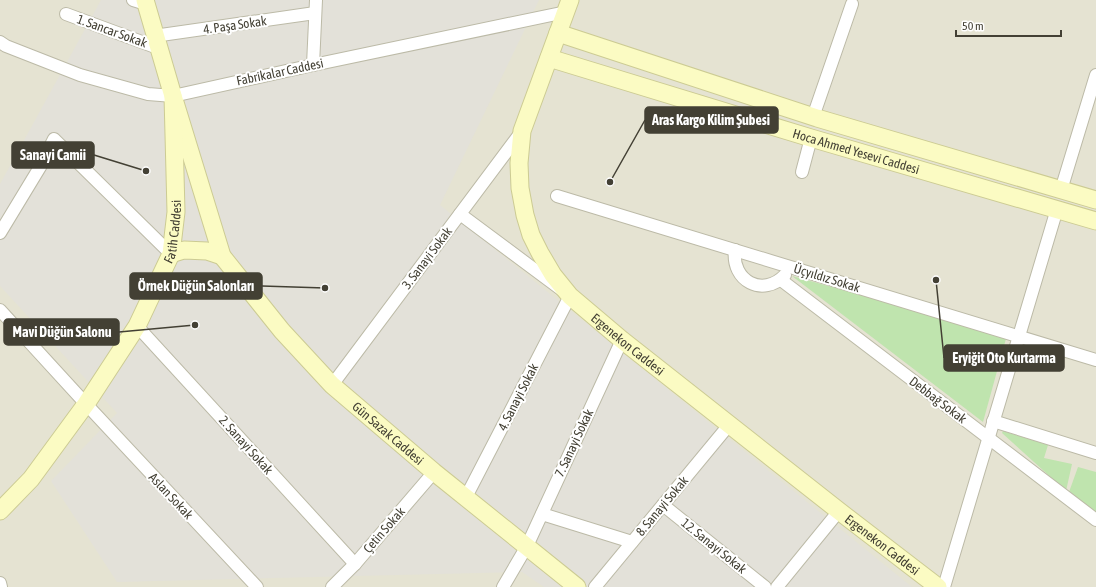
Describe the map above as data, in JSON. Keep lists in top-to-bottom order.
{
  "streets": {
    "street": [
      "4. Paşa Sokak",
      "1. Sancar Sokak",
      "Fabrikalar Caddesi",
      "Hoca Ahmed Yesevi Caddesi",
      "Fatih Caddesi",
      "3. Sanayi Sokak",
      "Üçyıldız Sokak",
      "Ergenekon Caddesi",
      "4. Sanayi Sokak",
      "Debbağ Sokak",
      "Gün Sazak Caddesi",
      "7. Sanayi Sokak",
      "2. Sanayi Sokak",
      "Aslan Sokak",
      "8. Sanayi Sokak",
      "Çetin Sokak",
      "12. Sanayi Sokak"
    ]
  },
  "crossings": [
    ["4. Paşa Sokak", "1. Sancar Sokak"],
    ["4. Paşa Sokak", "Fatih Caddesi"],
    ["1. Sancar Sokak", "Fatih Caddesi"],
    ["Fabrikalar Caddesi", "Fatih Caddesi"],
    ["Fabrikalar Caddesi", "Ergenekon Caddesi"],
    ["Hoca Ahmed Yesevi Caddesi", "Ergenekon Caddesi"],
    ["Fatih Caddesi", "2. Sanayi Sokak"],
    ["Fatih Caddesi", "Aslan Sokak"],
    ["3. Sanayi Sokak", "Ergenekon Caddesi"],
    ["3. Sanayi Sokak", "Gün Sazak Caddesi"],
    ["Ergenekon Caddesi", "4. Sanayi Sokak"],
    ["Ergenekon Caddesi", "7. Sanayi Sokak"],
    ["Ergenekon Caddesi", "8. Sanayi Sokak"],
    ["4. Sanayi Sokak", "Gün Sazak Caddesi"],
    ["Gün Sazak Caddesi", "7. Sanayi Sokak"],
    ["Gün Sazak Caddesi", "Çetin Sokak"],
    ["2. Sanayi Sokak", "Çetin Sokak"],
    ["8. Sanayi Sokak", "12. Sanayi Sokak"]
  ],
  "places": [
    "Sanayi Camii",
    "Aras Kargo Kilim Şubesi",
    "Eryiğit Oto Kurtarma",
    "Örnek Düğün Salonları",
    "Mavi Düğün Salonu"
  ],
  "scale_bar": "50 m"
}
